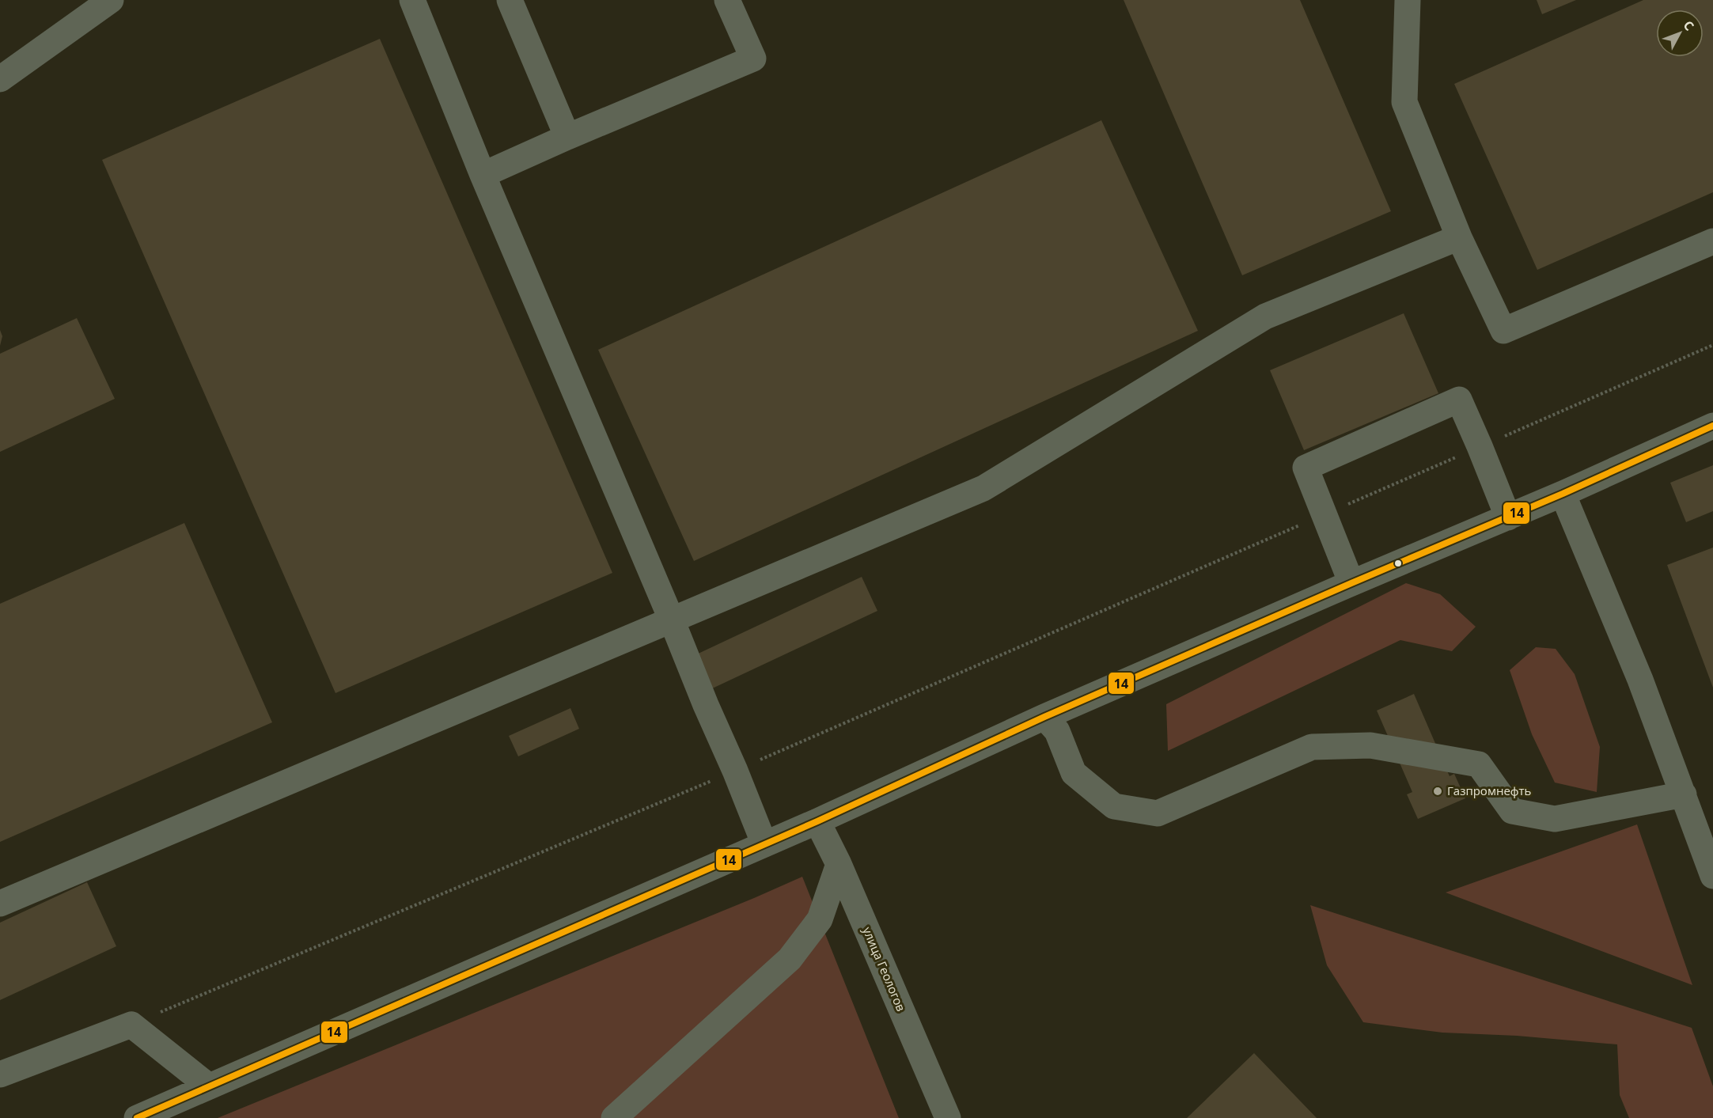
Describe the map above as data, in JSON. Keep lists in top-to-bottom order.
{
  "streets": {
    "street": ["улица Геологов"]
  },
  "places": ["Газпромнефть"],
  "lines": ["transit line 14"],
  "north": "top right"
}
